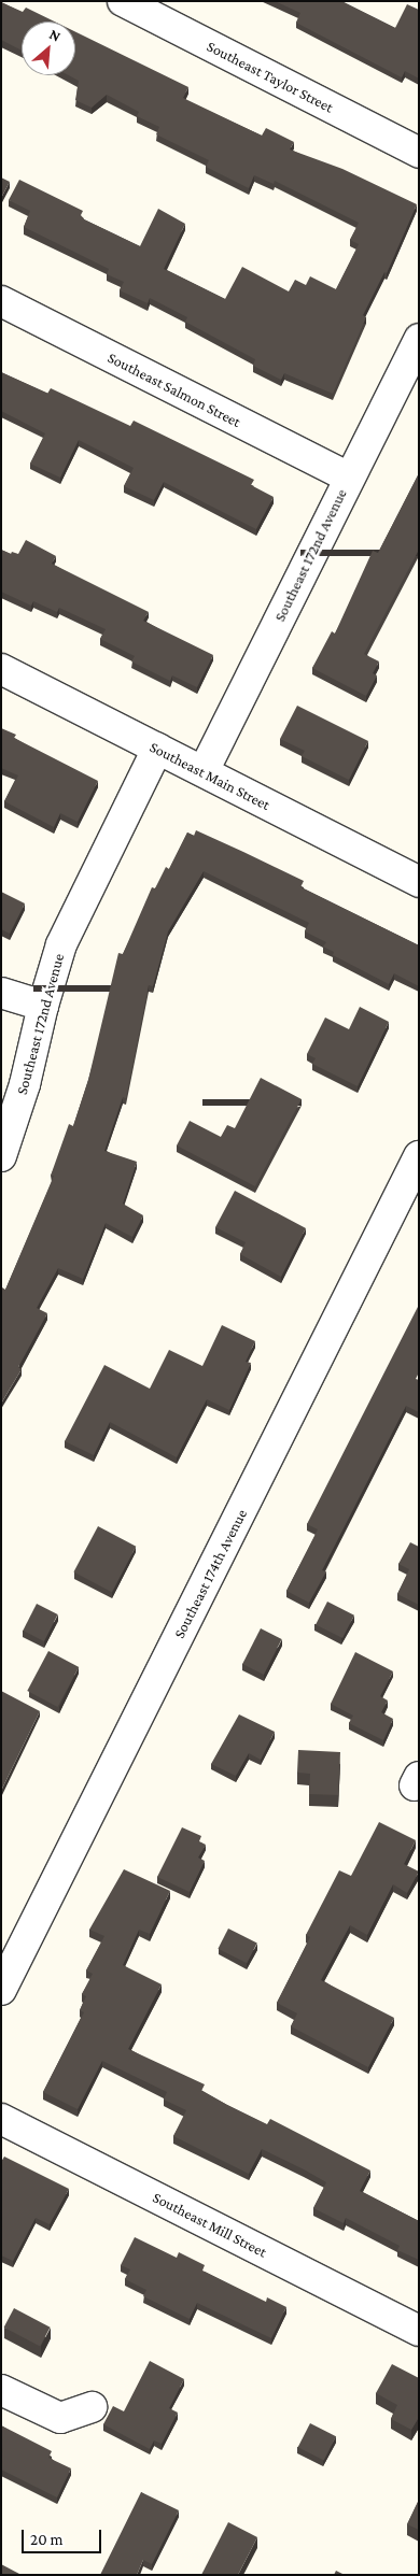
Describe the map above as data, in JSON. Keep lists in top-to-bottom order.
{
  "streets": {
    "street": [
      "Southeast Taylor Street",
      "Southeast Salmon Street",
      "Southeast 172nd Avenue",
      "Southeast Main Street",
      "Southeast 174th Avenue",
      "Southeast Mill Street"
    ]
  },
  "crossings": [
    ["Southeast Salmon Street", "Southeast 172nd Avenue"],
    ["Southeast 172nd Avenue", "Southeast Main Street"]
  ],
  "scale_bar": "20 m",
  "north": "top right"
}
